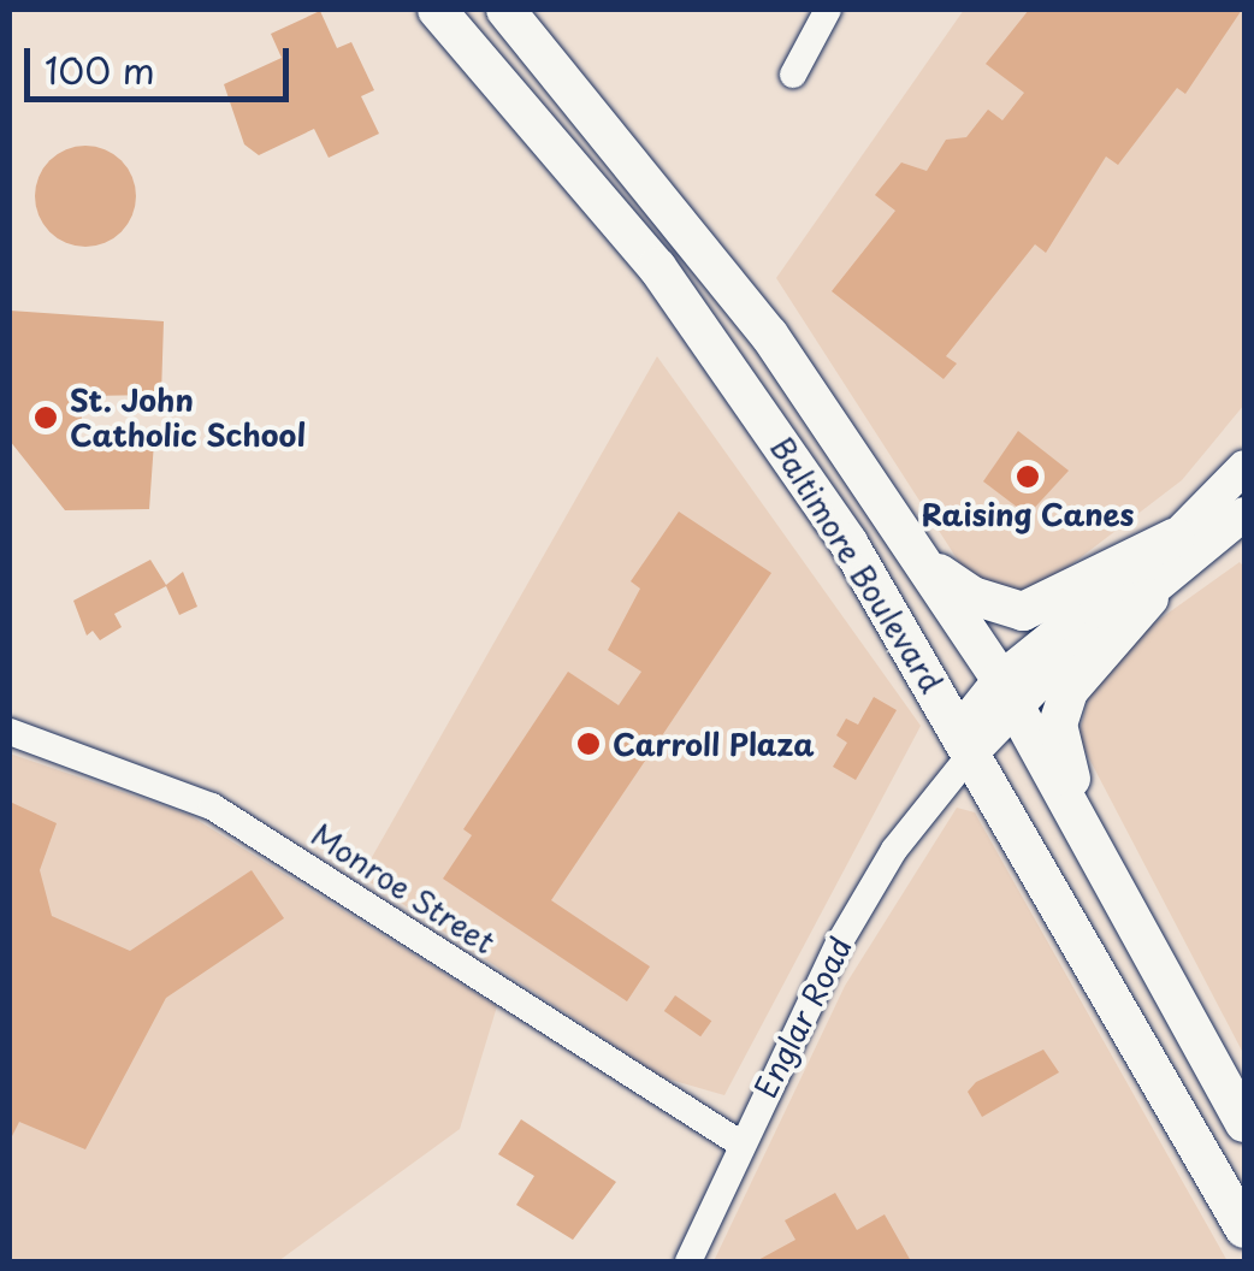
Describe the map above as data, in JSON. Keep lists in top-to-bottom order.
{
  "streets": {
    "highway": ["Baltimore Boulevard"],
    "main road": ["Englar Road"],
    "street": ["Monroe Street"]
  },
  "crossings": [
    ["Baltimore Boulevard", "Englar Road"],
    ["Monroe Street", "Englar Road"]
  ],
  "places": ["St. John Catholic School", "Raising Canes", "Carroll Plaza"],
  "scale_bar": "100 m"
}
